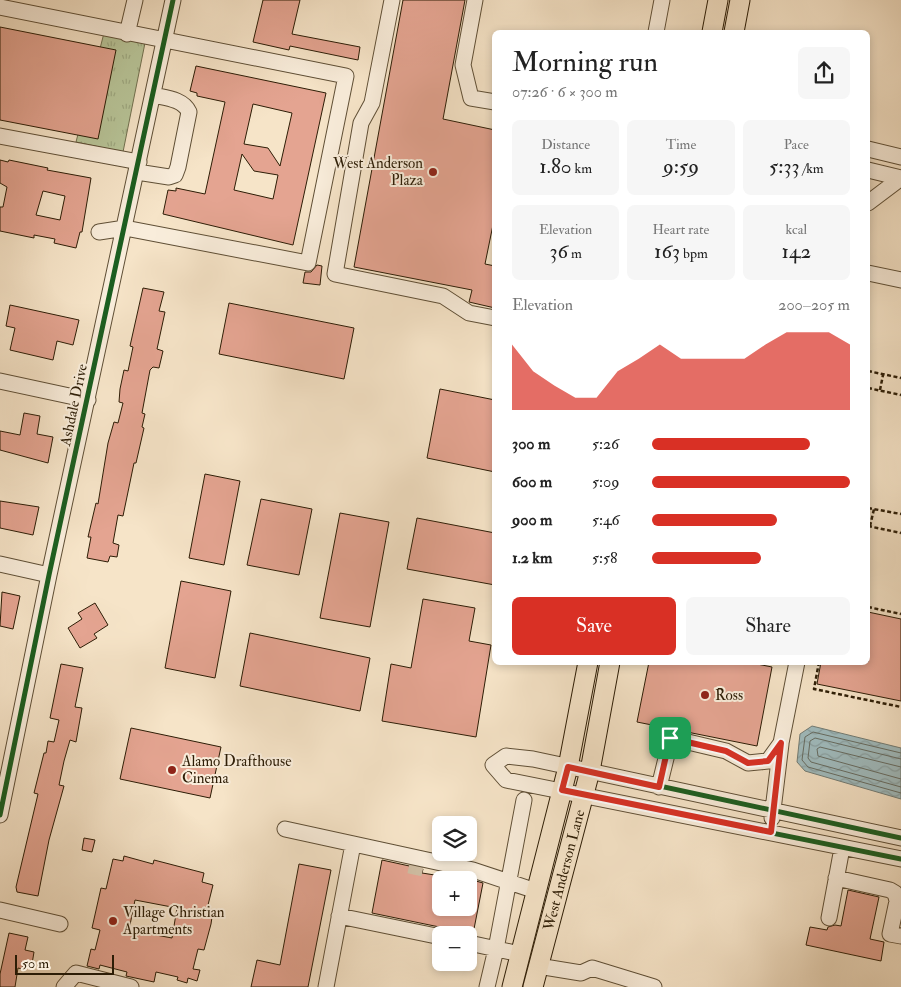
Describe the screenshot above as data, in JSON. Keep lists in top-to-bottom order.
{
  "streets": {
    "main road": ["West Anderson Lane"],
    "street": ["Ashdale Drive"]
  },
  "places": [
    "West Anderson Plaza",
    "Ross",
    "Alamo Drafthouse Cinema",
    "Village Christian Apartments"
  ],
  "scale_bar": "50 m",
  "page": {
    "heading": ["Morning run", "07:26 · 6 × 300 m"],
    "stats": [
      ["Distance", "1.80 km"],
      ["Time", "9:59"],
      ["Pace", "5:33 /km"],
      ["Elevation", "36 m"],
      ["Heart rate", "163 bpm"],
      ["kcal", "142"]
    ],
    "chart": ["Elevation", "200–205 m"],
    "list": [
      {
        "name": "300 m",
        "note": "5:26"
      },
      {
        "name": "600 m",
        "note": "5:09"
      },
      {
        "name": "900 m",
        "note": "5:46"
      },
      {
        "name": "1.2 km",
        "note": "5:58"
      }
    ],
    "buttons": ["Save", "Share"],
    "map_buttons": ["+", "−"],
    "scale": "50 m"
  }
}
